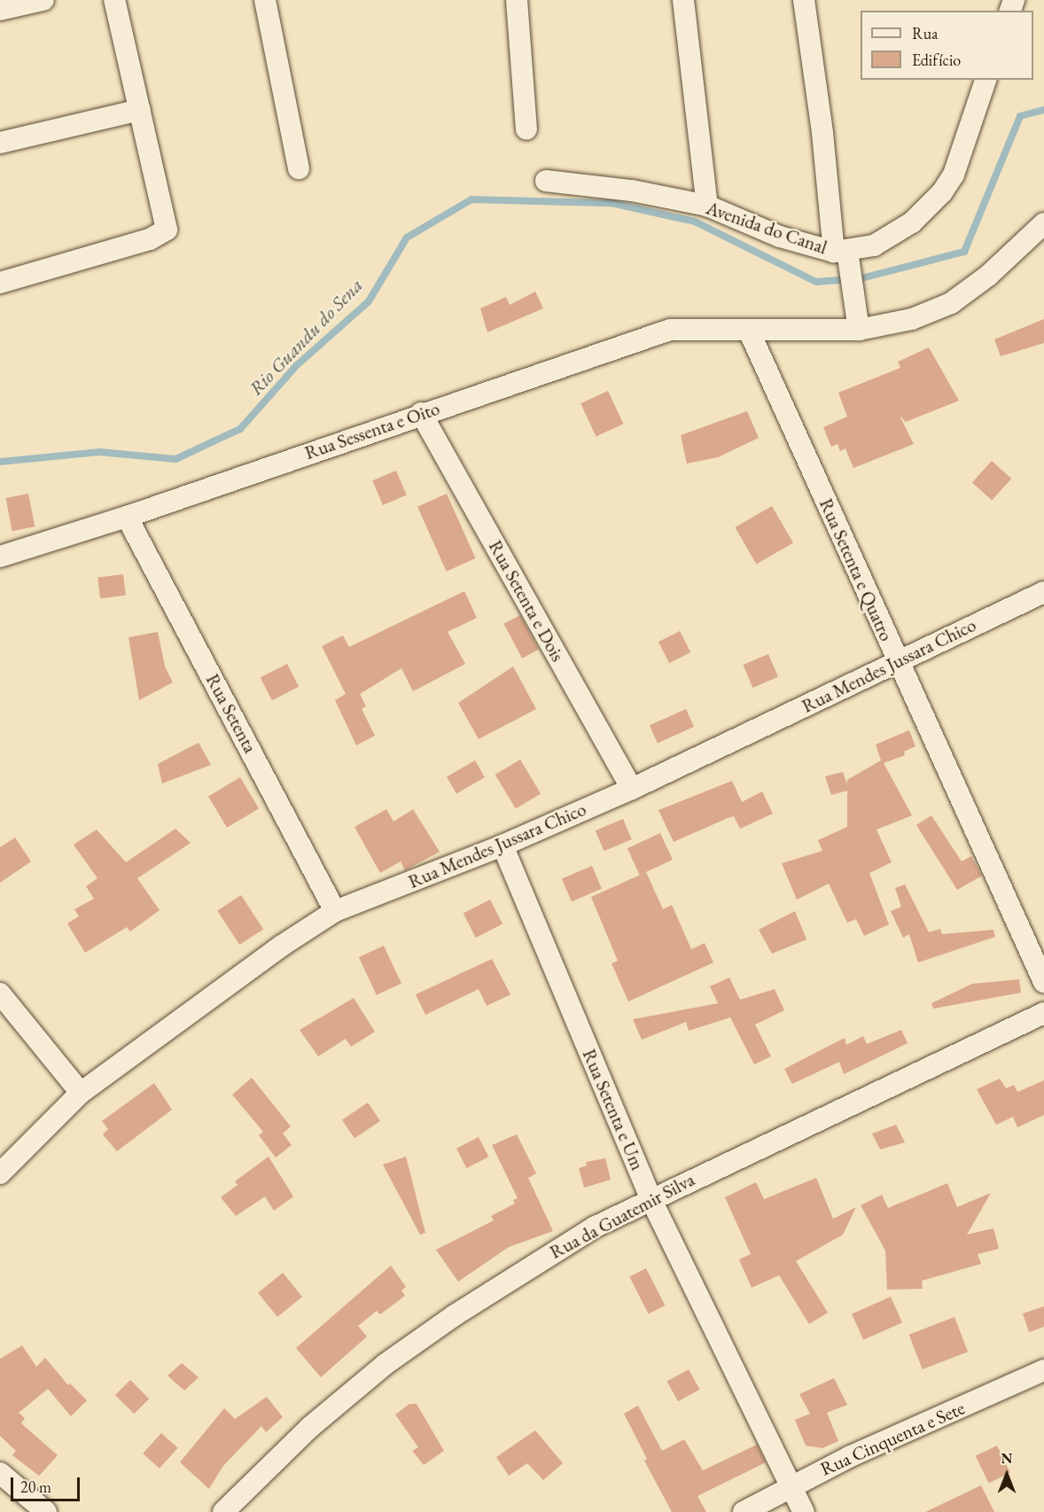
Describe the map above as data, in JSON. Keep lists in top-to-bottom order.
{
  "streets": {
    "street": [
      "Avenida do Canal",
      "Rua Sessenta e Oito",
      "Rua Setenta e Quatro",
      "Rua Setenta e Dois",
      "Rua Mendes Jussara Chico",
      "Rua Setenta",
      "Rua Setenta e Um",
      "Rua da Guatemir Silva",
      "Rua Cinquenta e Sete"
    ]
  },
  "crossings": [
    ["Rua Sessenta e Oito", "Rua Setenta e Quatro"],
    ["Rua Sessenta e Oito", "Rua Setenta e Dois"],
    ["Rua Sessenta e Oito", "Rua Setenta"],
    ["Rua Setenta e Quatro", "Rua Mendes Jussara Chico"],
    ["Rua Setenta e Dois", "Rua Mendes Jussara Chico"],
    ["Rua Mendes Jussara Chico", "Rua Setenta"],
    ["Rua Mendes Jussara Chico", "Rua Setenta e Um"],
    ["Rua Setenta e Um", "Rua da Guatemir Silva"],
    ["Rua Setenta e Um", "Rua Cinquenta e Sete"]
  ],
  "water": ["Rio Guandu do Sena"],
  "legend": ["Rua", "Edifício"],
  "scale_bar": "20 m",
  "north": "top"
}
